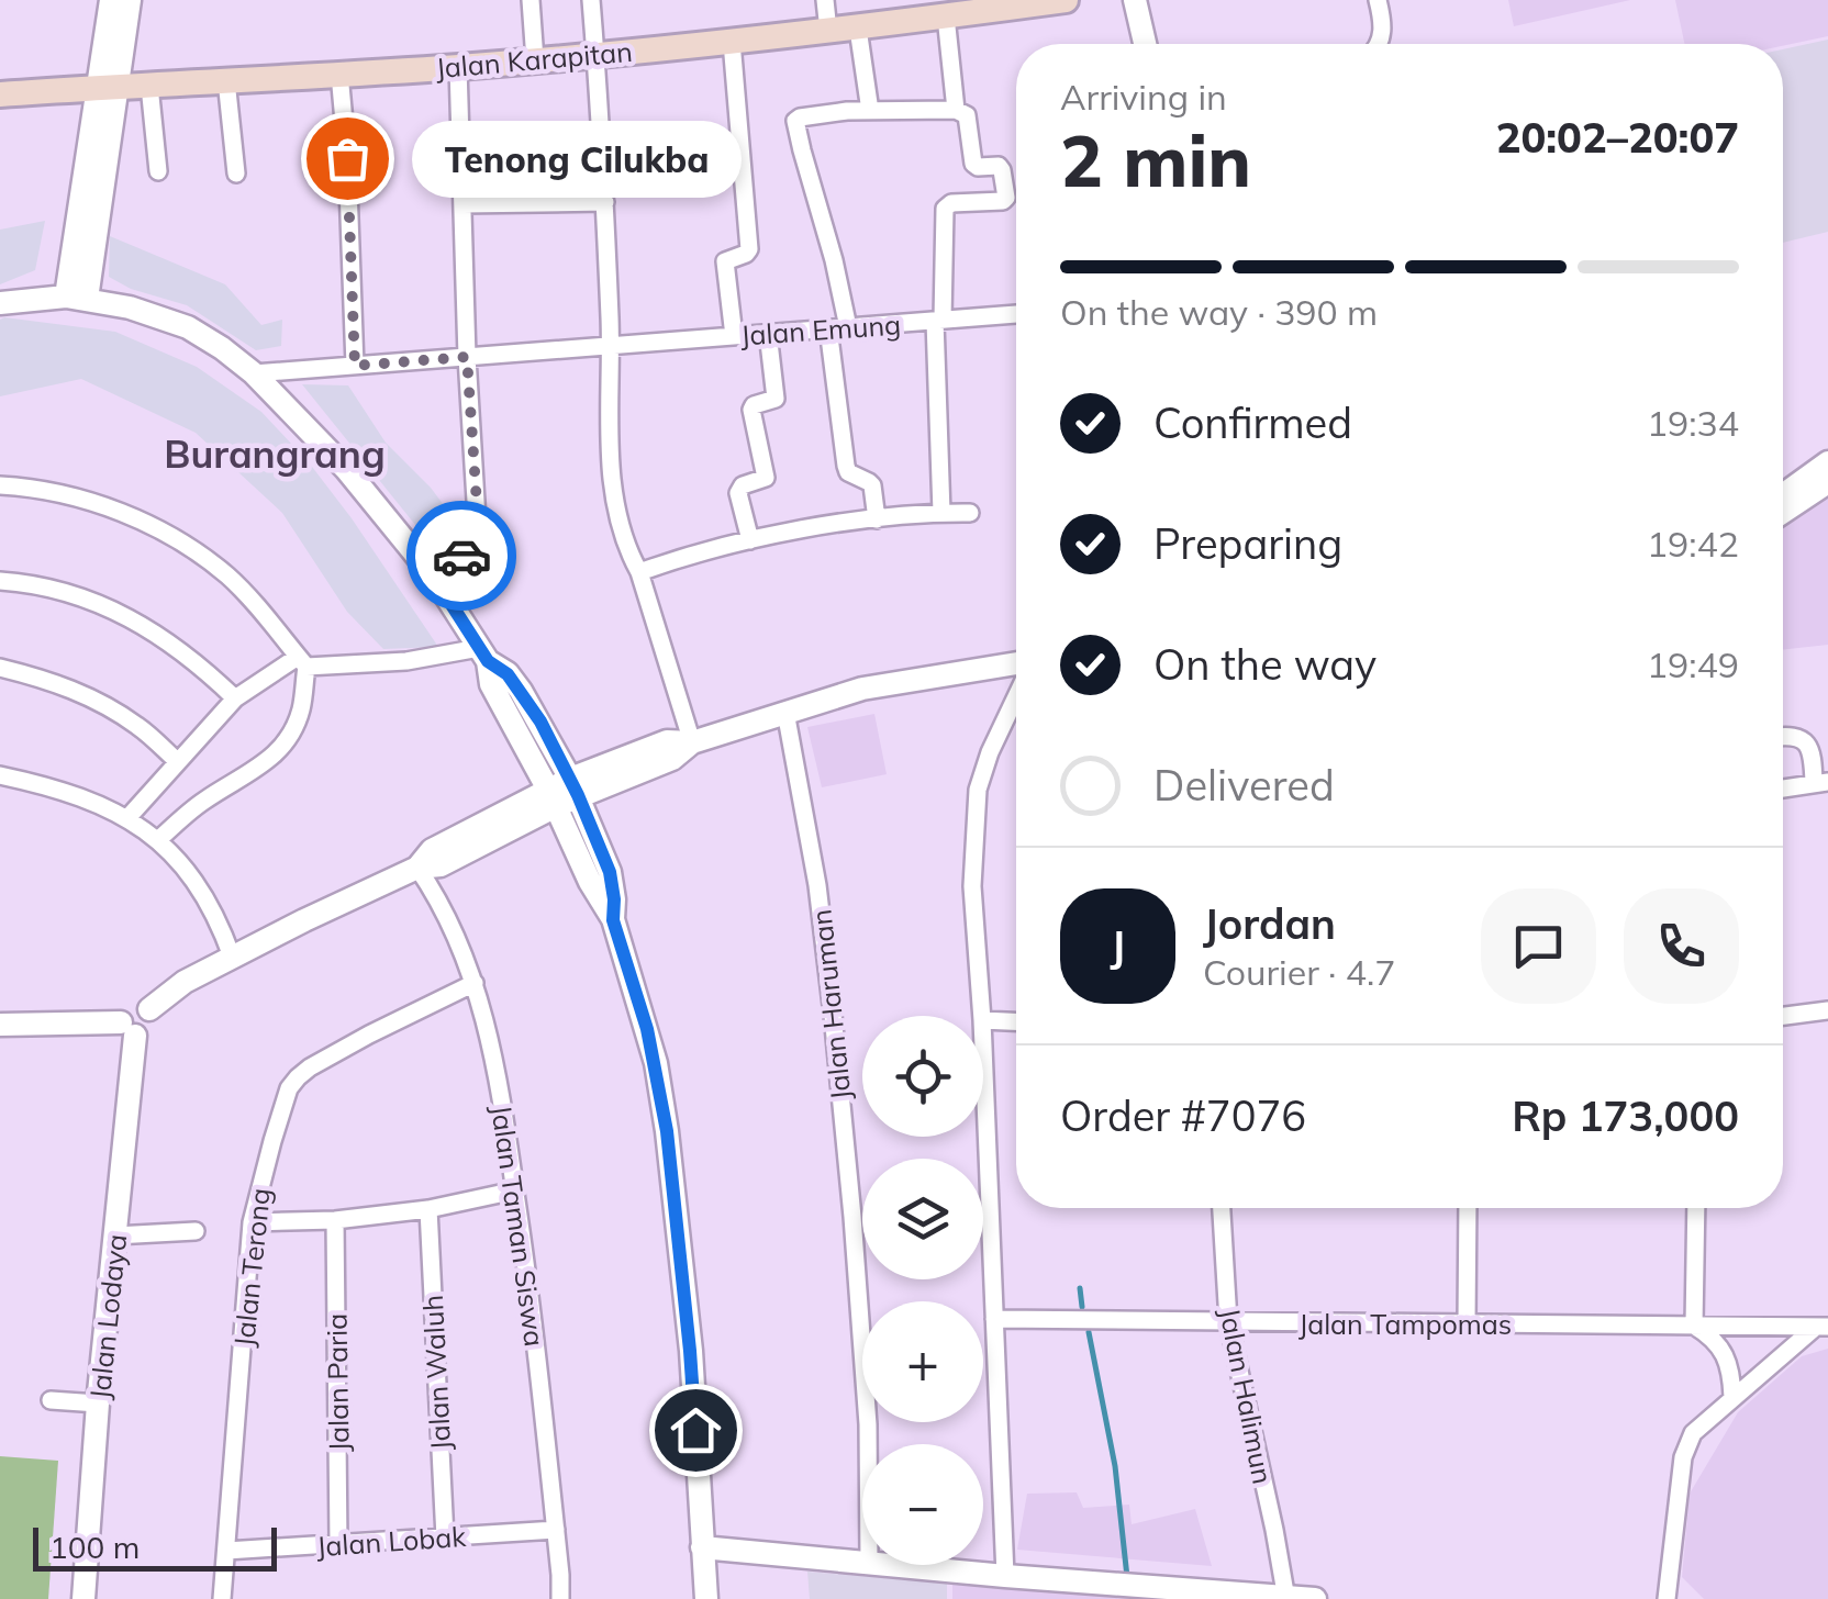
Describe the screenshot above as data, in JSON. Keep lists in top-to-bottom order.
{
  "streets": {
    "main road": ["Jalan Karapitan"],
    "street": [
      "Jalan Emung",
      "Jalan Haruman",
      "Jalan Taman Siswa",
      "Jalan Terong",
      "Jalan Lodaya",
      "Jalan Tampomas",
      "Jalan Waluh",
      "Jalan Paria",
      "Jalan Halimun",
      "Jalan Lobak"
    ]
  },
  "crossings": [
    ["Jalan Taman Siswa", "Jalan Terong"],
    ["Jalan Taman Siswa", "Jalan Lobak"],
    ["Jalan Terong", "Jalan Lobak"],
    ["Jalan Tampomas", "Jalan Halimun"],
    ["Jalan Waluh", "Jalan Lobak"],
    ["Jalan Paria", "Jalan Lobak"]
  ],
  "districts": ["Burangrang"],
  "places": ["Tenong Cilukba"],
  "scale_bar": "100 m",
  "page": {
    "heading": ["2 min", "Arriving in", "20:02–20:07"],
    "panel": [
      "Jordan",
      "Courier · 4.7",
      "Order #7076",
      "Rp 173,000"
    ],
    "bubble": "Tenong Cilukba",
    "bar": "On the way · 390 m",
    "list": [
      ["Confirmed", "19:34"],
      ["Preparing", "19:42"],
      ["On the way", "19:49"],
      "Delivered"
    ],
    "round": "J",
    "map_buttons": ["+", "−"],
    "scale": "100 m"
  }
}
